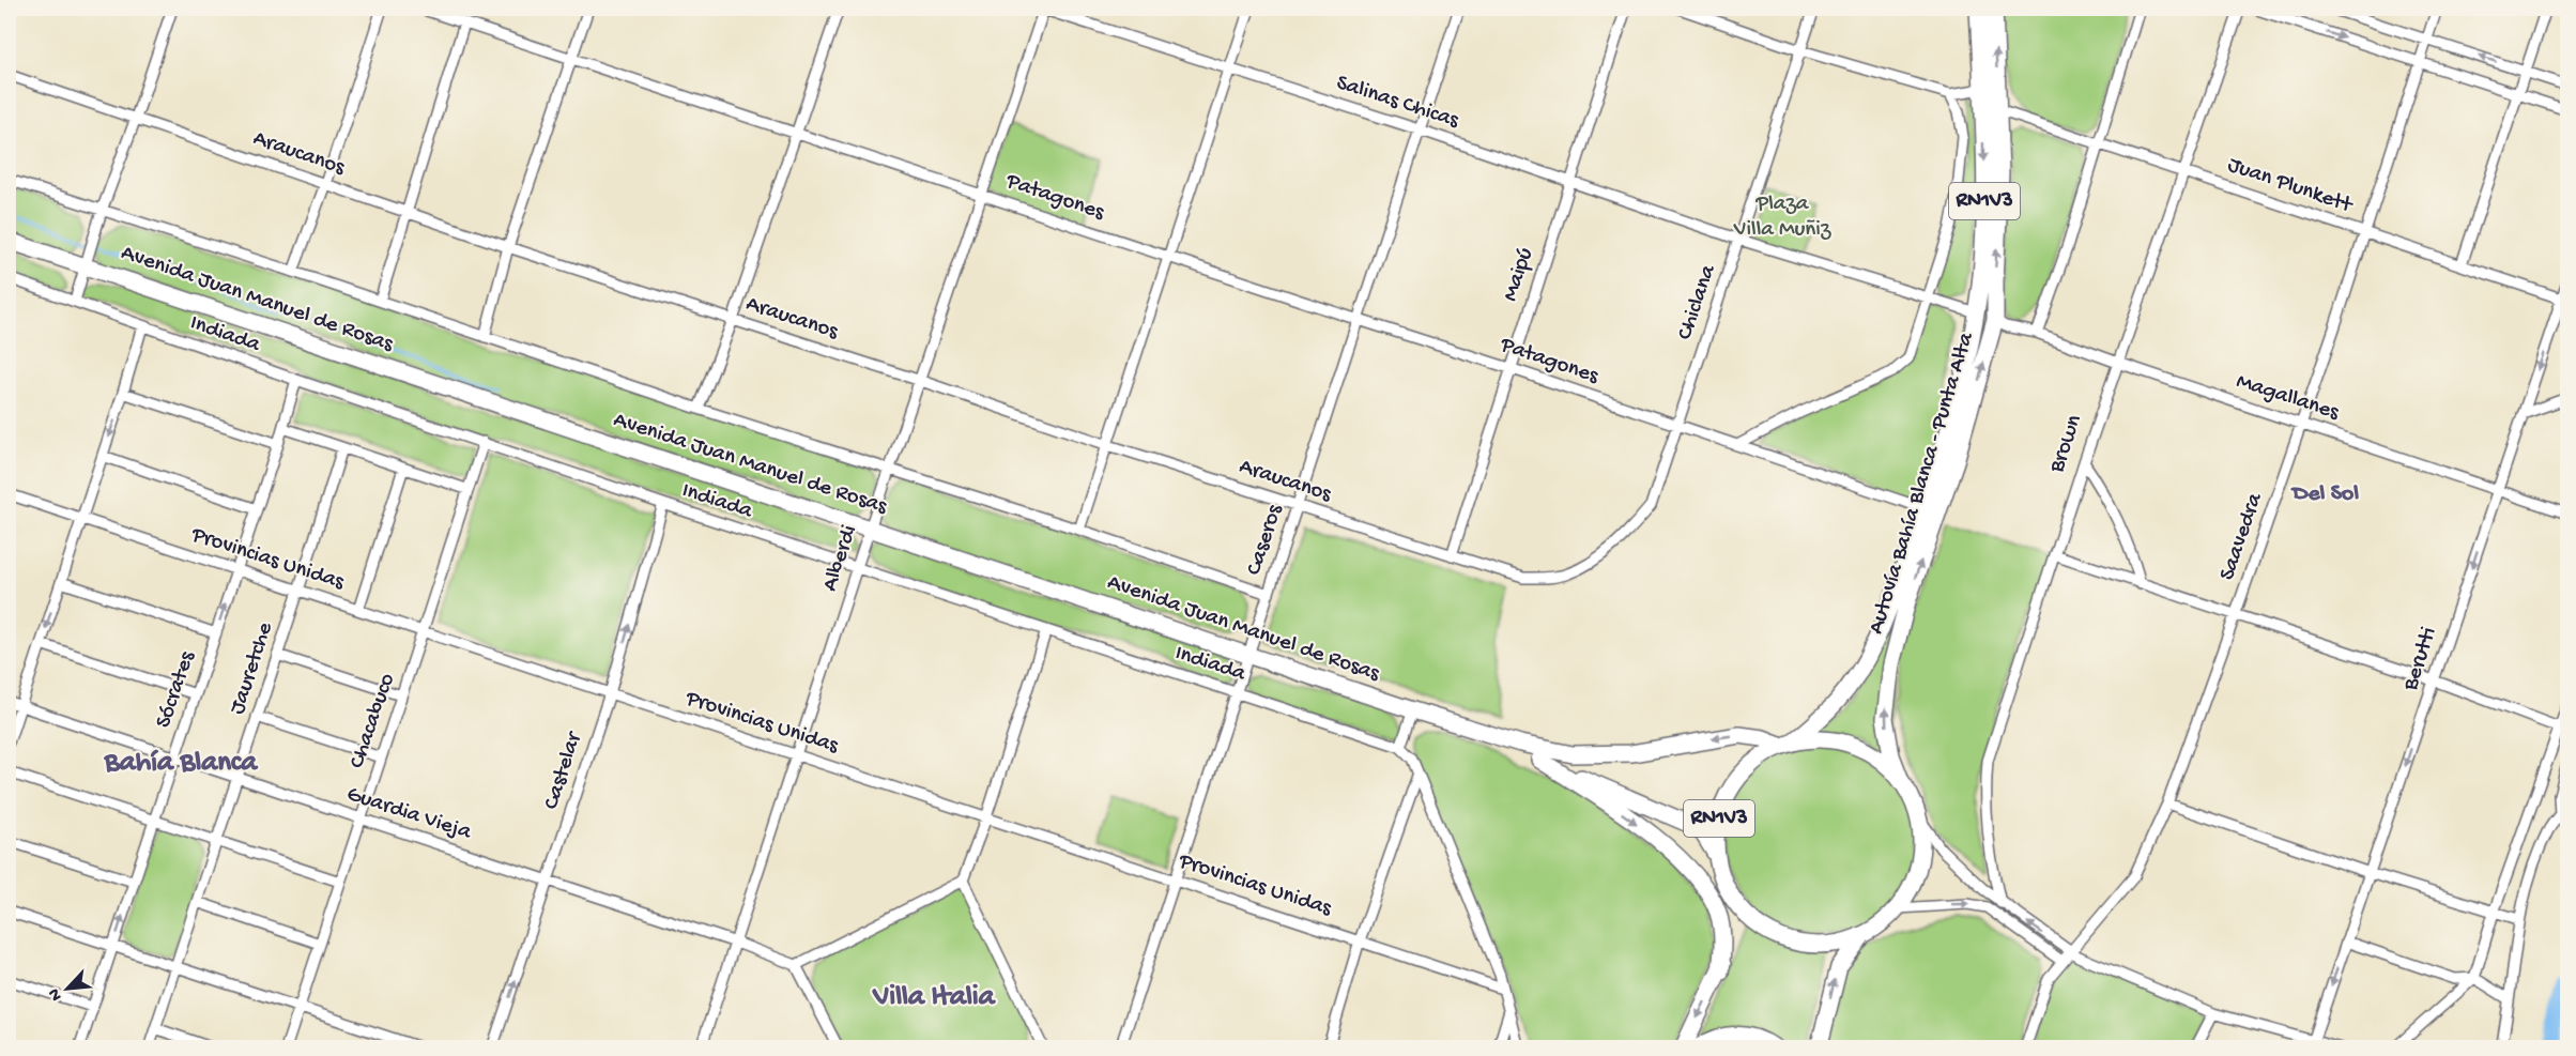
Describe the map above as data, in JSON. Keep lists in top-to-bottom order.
{
  "streets": {
    "main road": ["RN1V3", "Avenida Juan Manuel de Rosas", "Autovía Bahía Blanca - Punta Alta"],
    "street": [
      "Salinas Chicas",
      "Araucanos",
      "Juan Plunkett",
      "Patagones",
      "Maipú",
      "Chiclana",
      "Indiada",
      "Magallanes",
      "Brown",
      "Saavedra",
      "Caseros",
      "Alberdi",
      "Provincias Unidas",
      "Berutti",
      "Jauretche",
      "Sócrates",
      "Chacabuco",
      "Castelar",
      "Guardia Vieja"
    ]
  },
  "crossings": [
    ["Salinas Chicas", "Maipú"],
    ["Salinas Chicas", "Chiclana"],
    ["Salinas Chicas", "Caseros"],
    ["Salinas Chicas", "Alberdi"],
    ["Araucanos", "Maipú"],
    ["Araucanos", "Chiclana"],
    ["Araucanos", "Caseros"],
    ["Araucanos", "Alberdi"],
    ["Juan Plunkett", "Brown"],
    ["Juan Plunkett", "Autovía Bahía Blanca - Punta Alta"],
    ["Juan Plunkett", "Saavedra"],
    ["Juan Plunkett", "Berutti"],
    ["Patagones", "Maipú"],
    ["Patagones", "Chiclana"],
    ["Patagones", "Autovía Bahía Blanca - Punta Alta"],
    ["Patagones", "Caseros"],
    ["Patagones", "Alberdi"],
    ["RN1V3", "Avenida Juan Manuel de Rosas"],
    ["RN1V3", "Autovía Bahía Blanca - Punta Alta"],
    ["Avenida Juan Manuel de Rosas", "Autovía Bahía Blanca - Punta Alta"],
    ["Avenida Juan Manuel de Rosas", "Caseros"],
    ["Avenida Juan Manuel de Rosas", "Alberdi"],
    ["Indiada", "Caseros"],
    ["Indiada", "Alberdi"],
    ["Indiada", "Sócrates"],
    ["Indiada", "Chacabuco"],
    ["Indiada", "Castelar"],
    ["Magallanes", "Brown"],
    ["Magallanes", "Autovía Bahía Blanca - Punta Alta"],
    ["Magallanes", "Saavedra"],
    ["Magallanes", "Berutti"],
    ["Caseros", "Provincias Unidas"],
    ["Alberdi", "Provincias Unidas"],
    ["Alberdi", "Guardia Vieja"],
    ["Provincias Unidas", "Jauretche"],
    ["Provincias Unidas", "Sócrates"],
    ["Provincias Unidas", "Chacabuco"],
    ["Provincias Unidas", "Castelar"],
    ["Jauretche", "Guardia Vieja"],
    ["Sócrates", "Guardia Vieja"],
    ["Chacabuco", "Guardia Vieja"],
    ["Castelar", "Guardia Vieja"]
  ],
  "one_way": ["Berutti", "Castelar"],
  "districts": ["Del Sol", "Bahía Blanca", "Villa Italia"],
  "parks": ["Plaza Villa Muñiz"],
  "north": "bottom left"
}
